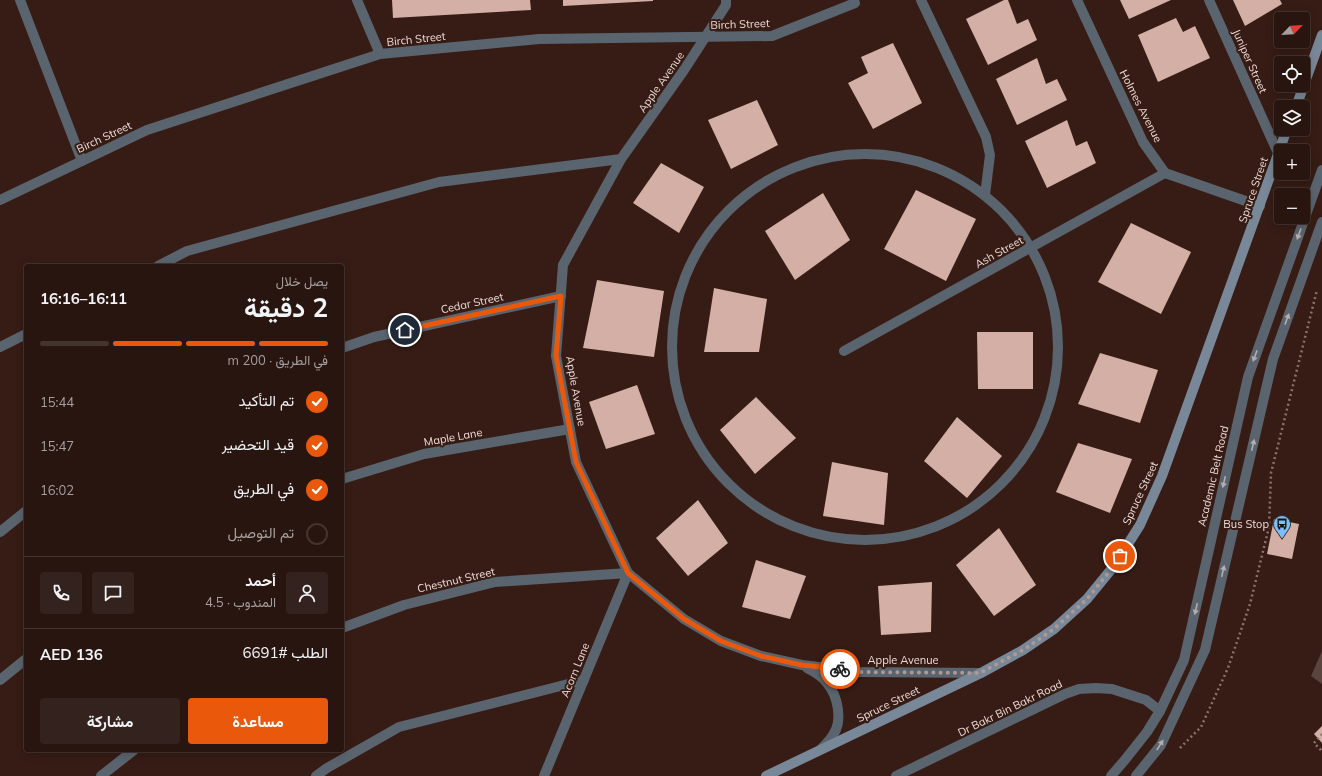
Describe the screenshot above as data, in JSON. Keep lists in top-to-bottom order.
{
  "streets": {
    "main road": ["Spruce Street"],
    "street": [
      "Birch Street",
      "Juniper Street",
      "Apple Avenue",
      "Holmes Avenue",
      "Ash Street",
      "Cedar Street",
      "Maple Lane",
      "Academic Belt Road",
      "Chestnut Street",
      "Acorn Lane",
      "Dr Bakr Bin Bakr Road"
    ]
  },
  "crossings": [
    ["Birch Street", "Apple Avenue"],
    ["Apple Avenue", "Spruce Street"],
    ["Apple Avenue", "Cedar Street"],
    ["Apple Avenue", "Maple Lane"],
    ["Apple Avenue", "Chestnut Street"],
    ["Apple Avenue", "Acorn Lane"],
    ["Holmes Avenue", "Ash Street"],
    ["Academic Belt Road", "Dr Bakr Bin Bakr Road"],
    ["Chestnut Street", "Acorn Lane"]
  ],
  "places": {
    "bus stop": ["Bus Stop"]
  },
  "north": "top right",
  "page": {
    "map_buttons": ["+", "−"],
    "heading": ["2 دقيقة", "يصل خلال", "16:11–16:16"],
    "panel": [
      "أحمد",
      "المندوب · 4.5",
      "الطلب #6691",
      "AED 136"
    ],
    "bar": "في الطريق · 200 m",
    "list": [
      ["تم التأكيد", "15:44"],
      ["قيد التحضير", "15:47"],
      ["في الطريق", "16:02"],
      "تم التوصيل"
    ],
    "buttons": ["مساعدة", "مشاركة"]
  }
}
